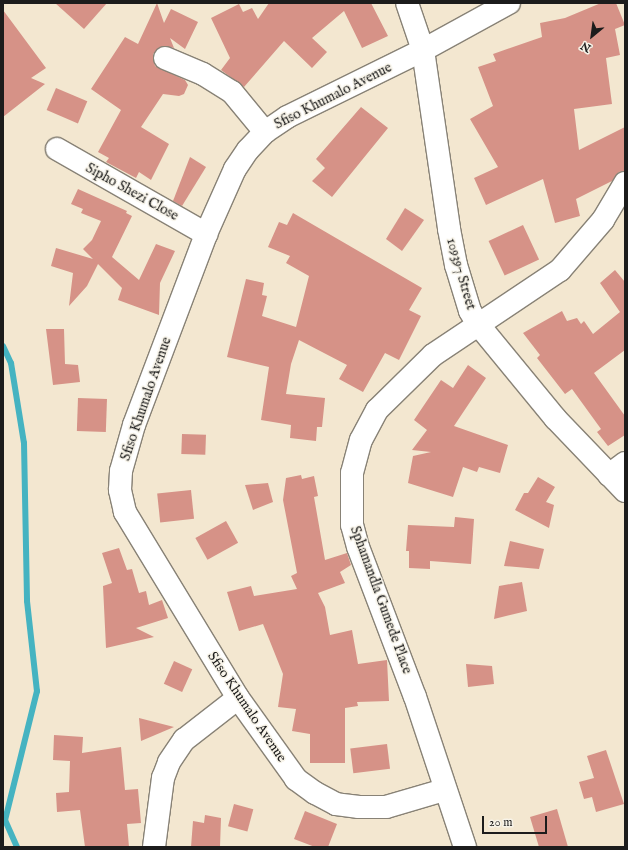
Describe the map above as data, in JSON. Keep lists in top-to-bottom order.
{
  "streets": {
    "street": [
      "Sfiso Khumalo Avenue",
      "Sipho Shezi Close",
      "109397 Street",
      "Sphamandla Gumede Place"
    ]
  },
  "crossings": [
    ["Sfiso Khumalo Avenue", "Sipho Shezi Close"],
    ["Sfiso Khumalo Avenue", "109397 Street"],
    ["Sfiso Khumalo Avenue", "Sphamandla Gumede Place"],
    ["109397 Street", "Sphamandla Gumede Place"]
  ],
  "scale_bar": "20 m",
  "north": "bottom left"
}
